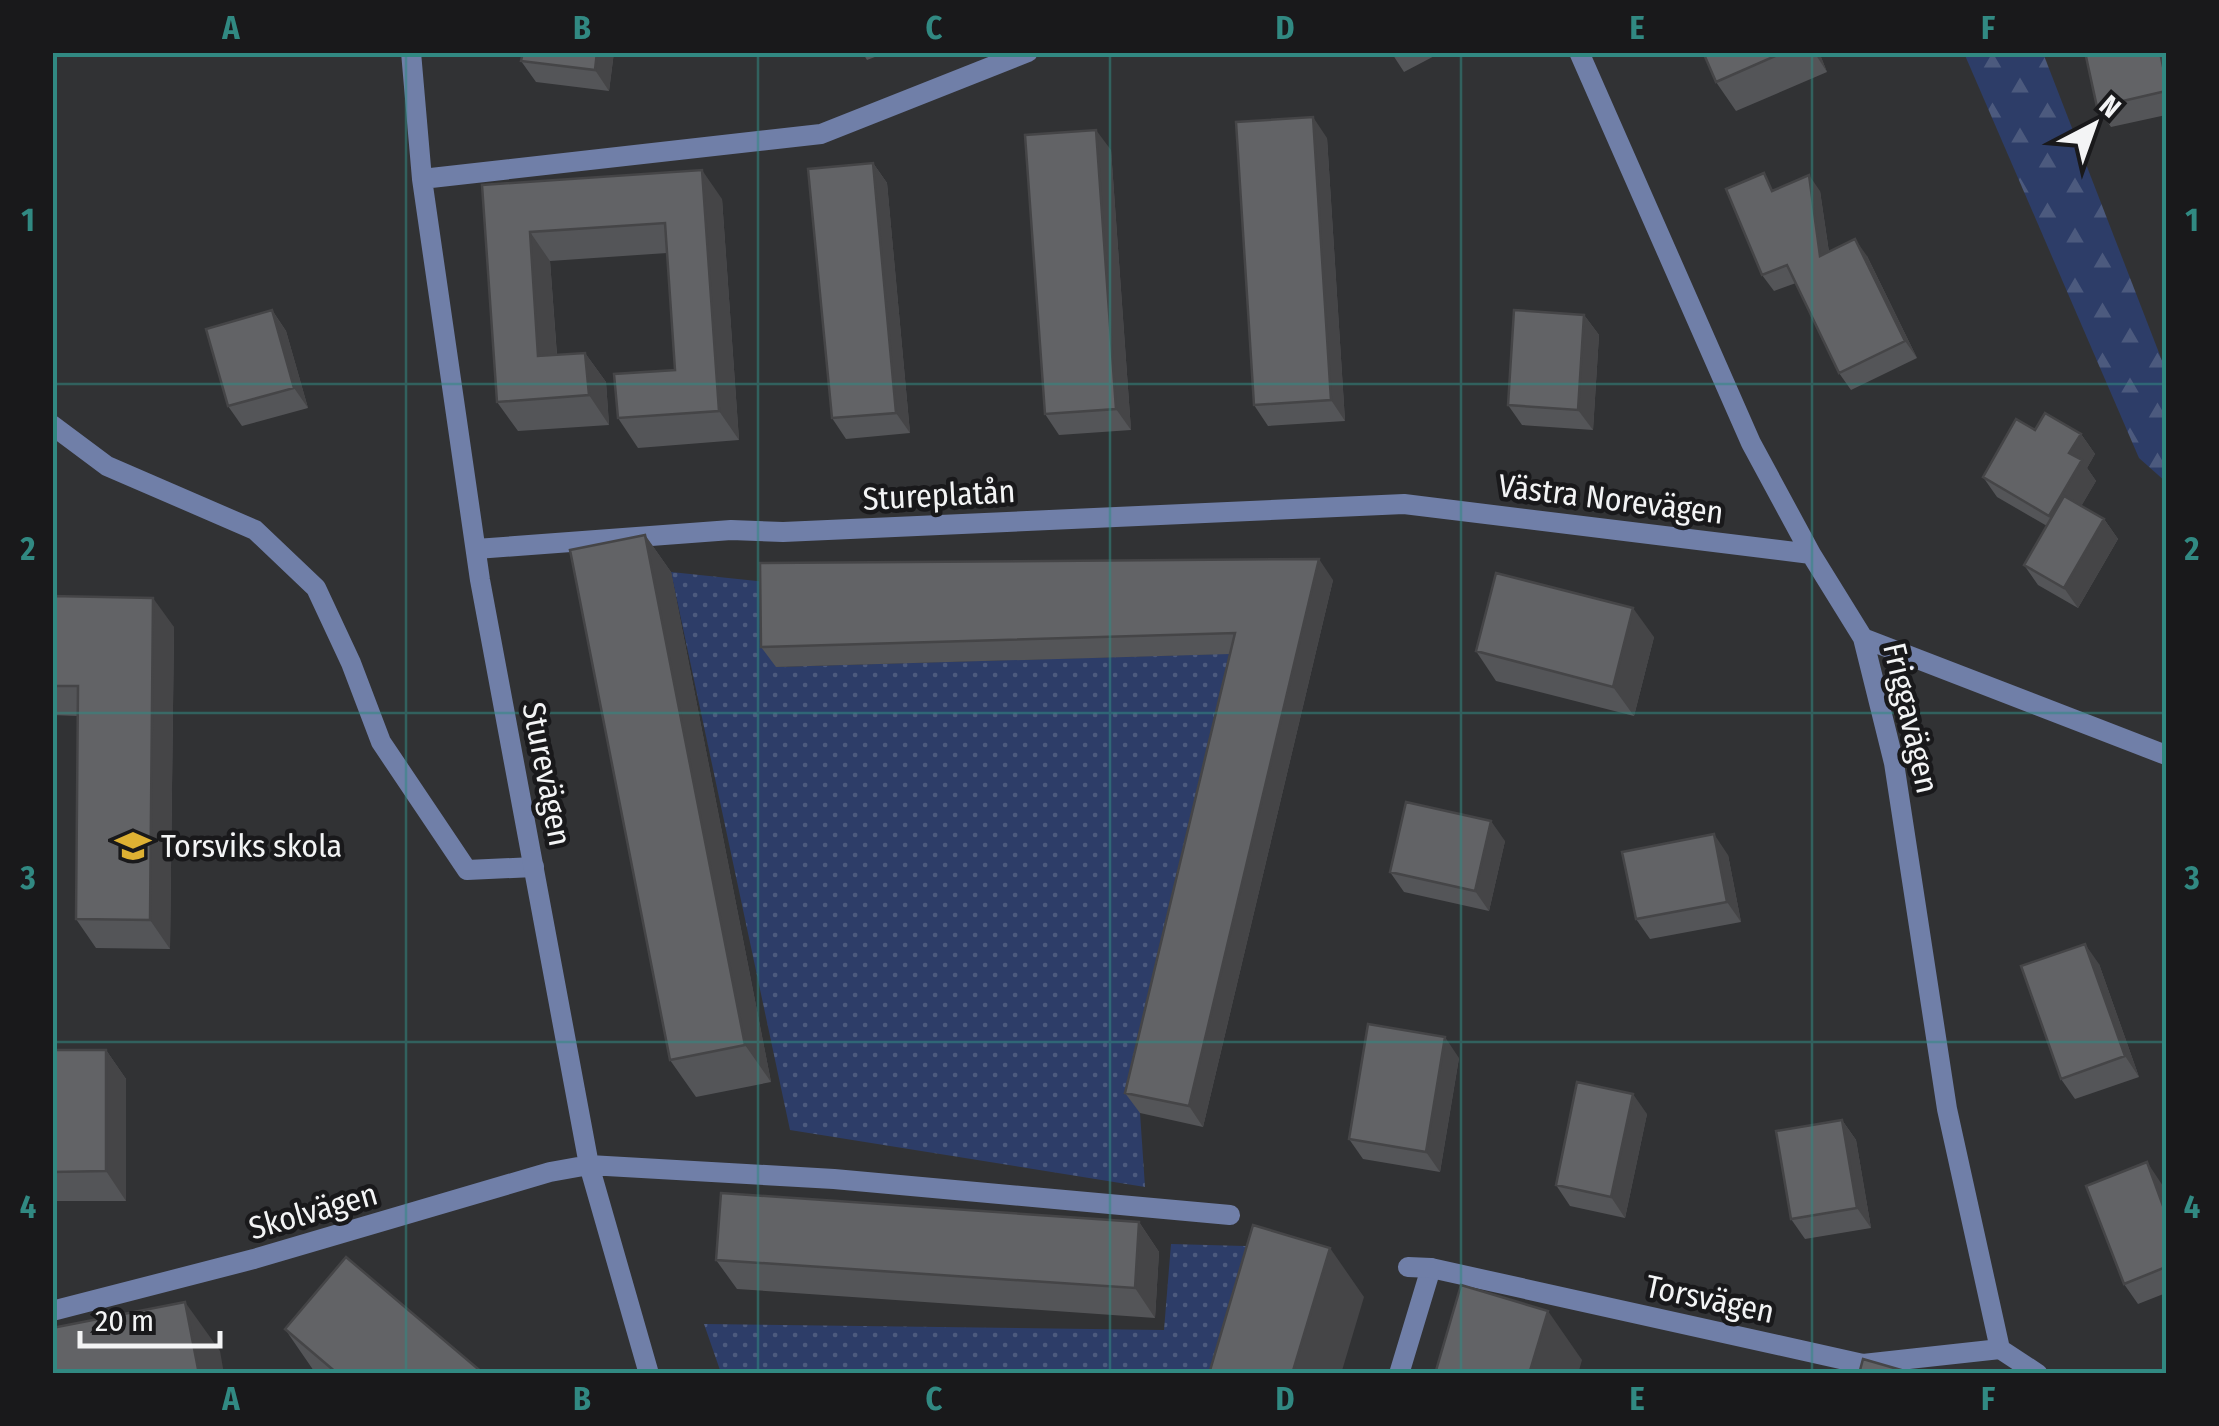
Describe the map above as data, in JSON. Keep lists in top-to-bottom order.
{
  "streets": {
    "street": [
      "Stureplatån",
      "Västra Norevägen",
      "Friggavägen",
      "Sturevägen",
      "Skolvägen",
      "Torsvägen"
    ]
  },
  "crossings": [
    ["Stureplatån", "Västra Norevägen"],
    ["Stureplatån", "Sturevägen"],
    ["Västra Norevägen", "Friggavägen"],
    ["Friggavägen", "Torsvägen"],
    ["Sturevägen", "Skolvägen"]
  ],
  "places": {
    "school or university": ["Torsviks skola"]
  },
  "scale_bar": "20 m",
  "north": "top right",
  "grid": {
    "columns": [
      "A",
      "B",
      "C",
      "D",
      "E",
      "F"
    ],
    "rows": [
      "1",
      "2",
      "3",
      "4"
    ]
  }
}
